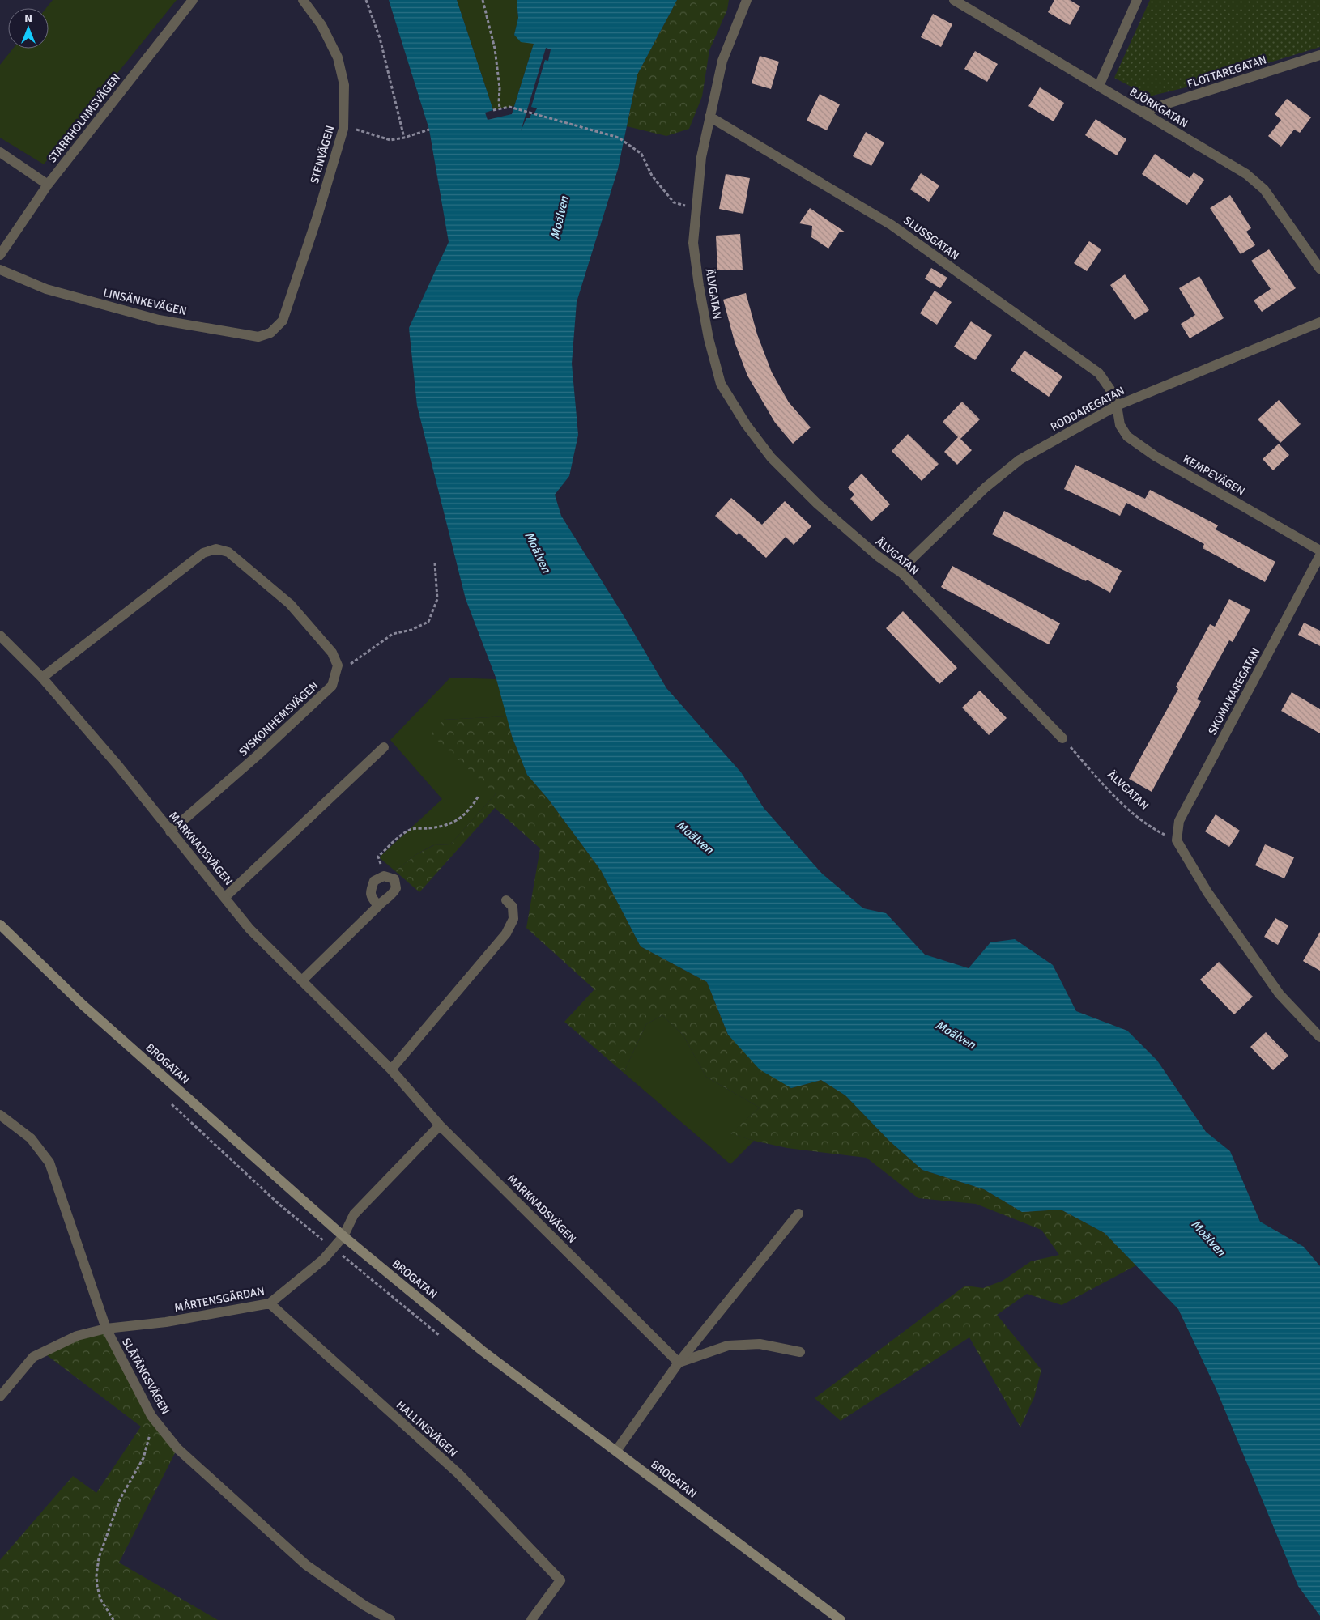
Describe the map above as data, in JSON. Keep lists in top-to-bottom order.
{
  "streets": {
    "main road": ["BROGATAN"],
    "street": [
      "FLOTTAREGATAN",
      "BJÖRKGATAN",
      "STARRHOLNMSVÄGEN",
      "STENVÄGEN",
      "SLUSSGATAN",
      "ÄLVGATAN",
      "LINSÄNKEVÄGEN",
      "RODDAREGATAN",
      "KEMPEVÄGEN",
      "SKOMAKAREGATAN",
      "SYSKONHEMSVÄGEN",
      "MARKNADSVÄGEN",
      "MÅRTENSGÄRDAN",
      "SLÄTÄNGSVÄGEN",
      "HALLINSVÄGEN"
    ]
  },
  "crossings": [
    ["FLOTTAREGATAN", "BJÖRKGATAN"],
    ["STENVÄGEN", "LINSÄNKEVÄGEN"],
    ["SLUSSGATAN", "ÄLVGATAN"],
    ["SLUSSGATAN", "RODDAREGATAN"],
    ["SLUSSGATAN", "KEMPEVÄGEN"],
    ["ÄLVGATAN", "RODDAREGATAN"],
    ["ÄLVGATAN", "SKOMAKAREGATAN"],
    ["RODDAREGATAN", "KEMPEVÄGEN"],
    ["SYSKONHEMSVÄGEN", "MARKNADSVÄGEN"],
    ["MARKNADSVÄGEN", "MÅRTENSGÄRDAN"],
    ["BROGATAN", "MÅRTENSGÄRDAN"],
    ["MÅRTENSGÄRDAN", "SLÄTÄNGSVÄGEN"],
    ["MÅRTENSGÄRDAN", "HALLINSVÄGEN"]
  ],
  "water": ["Moälven"],
  "north": "top"
}
